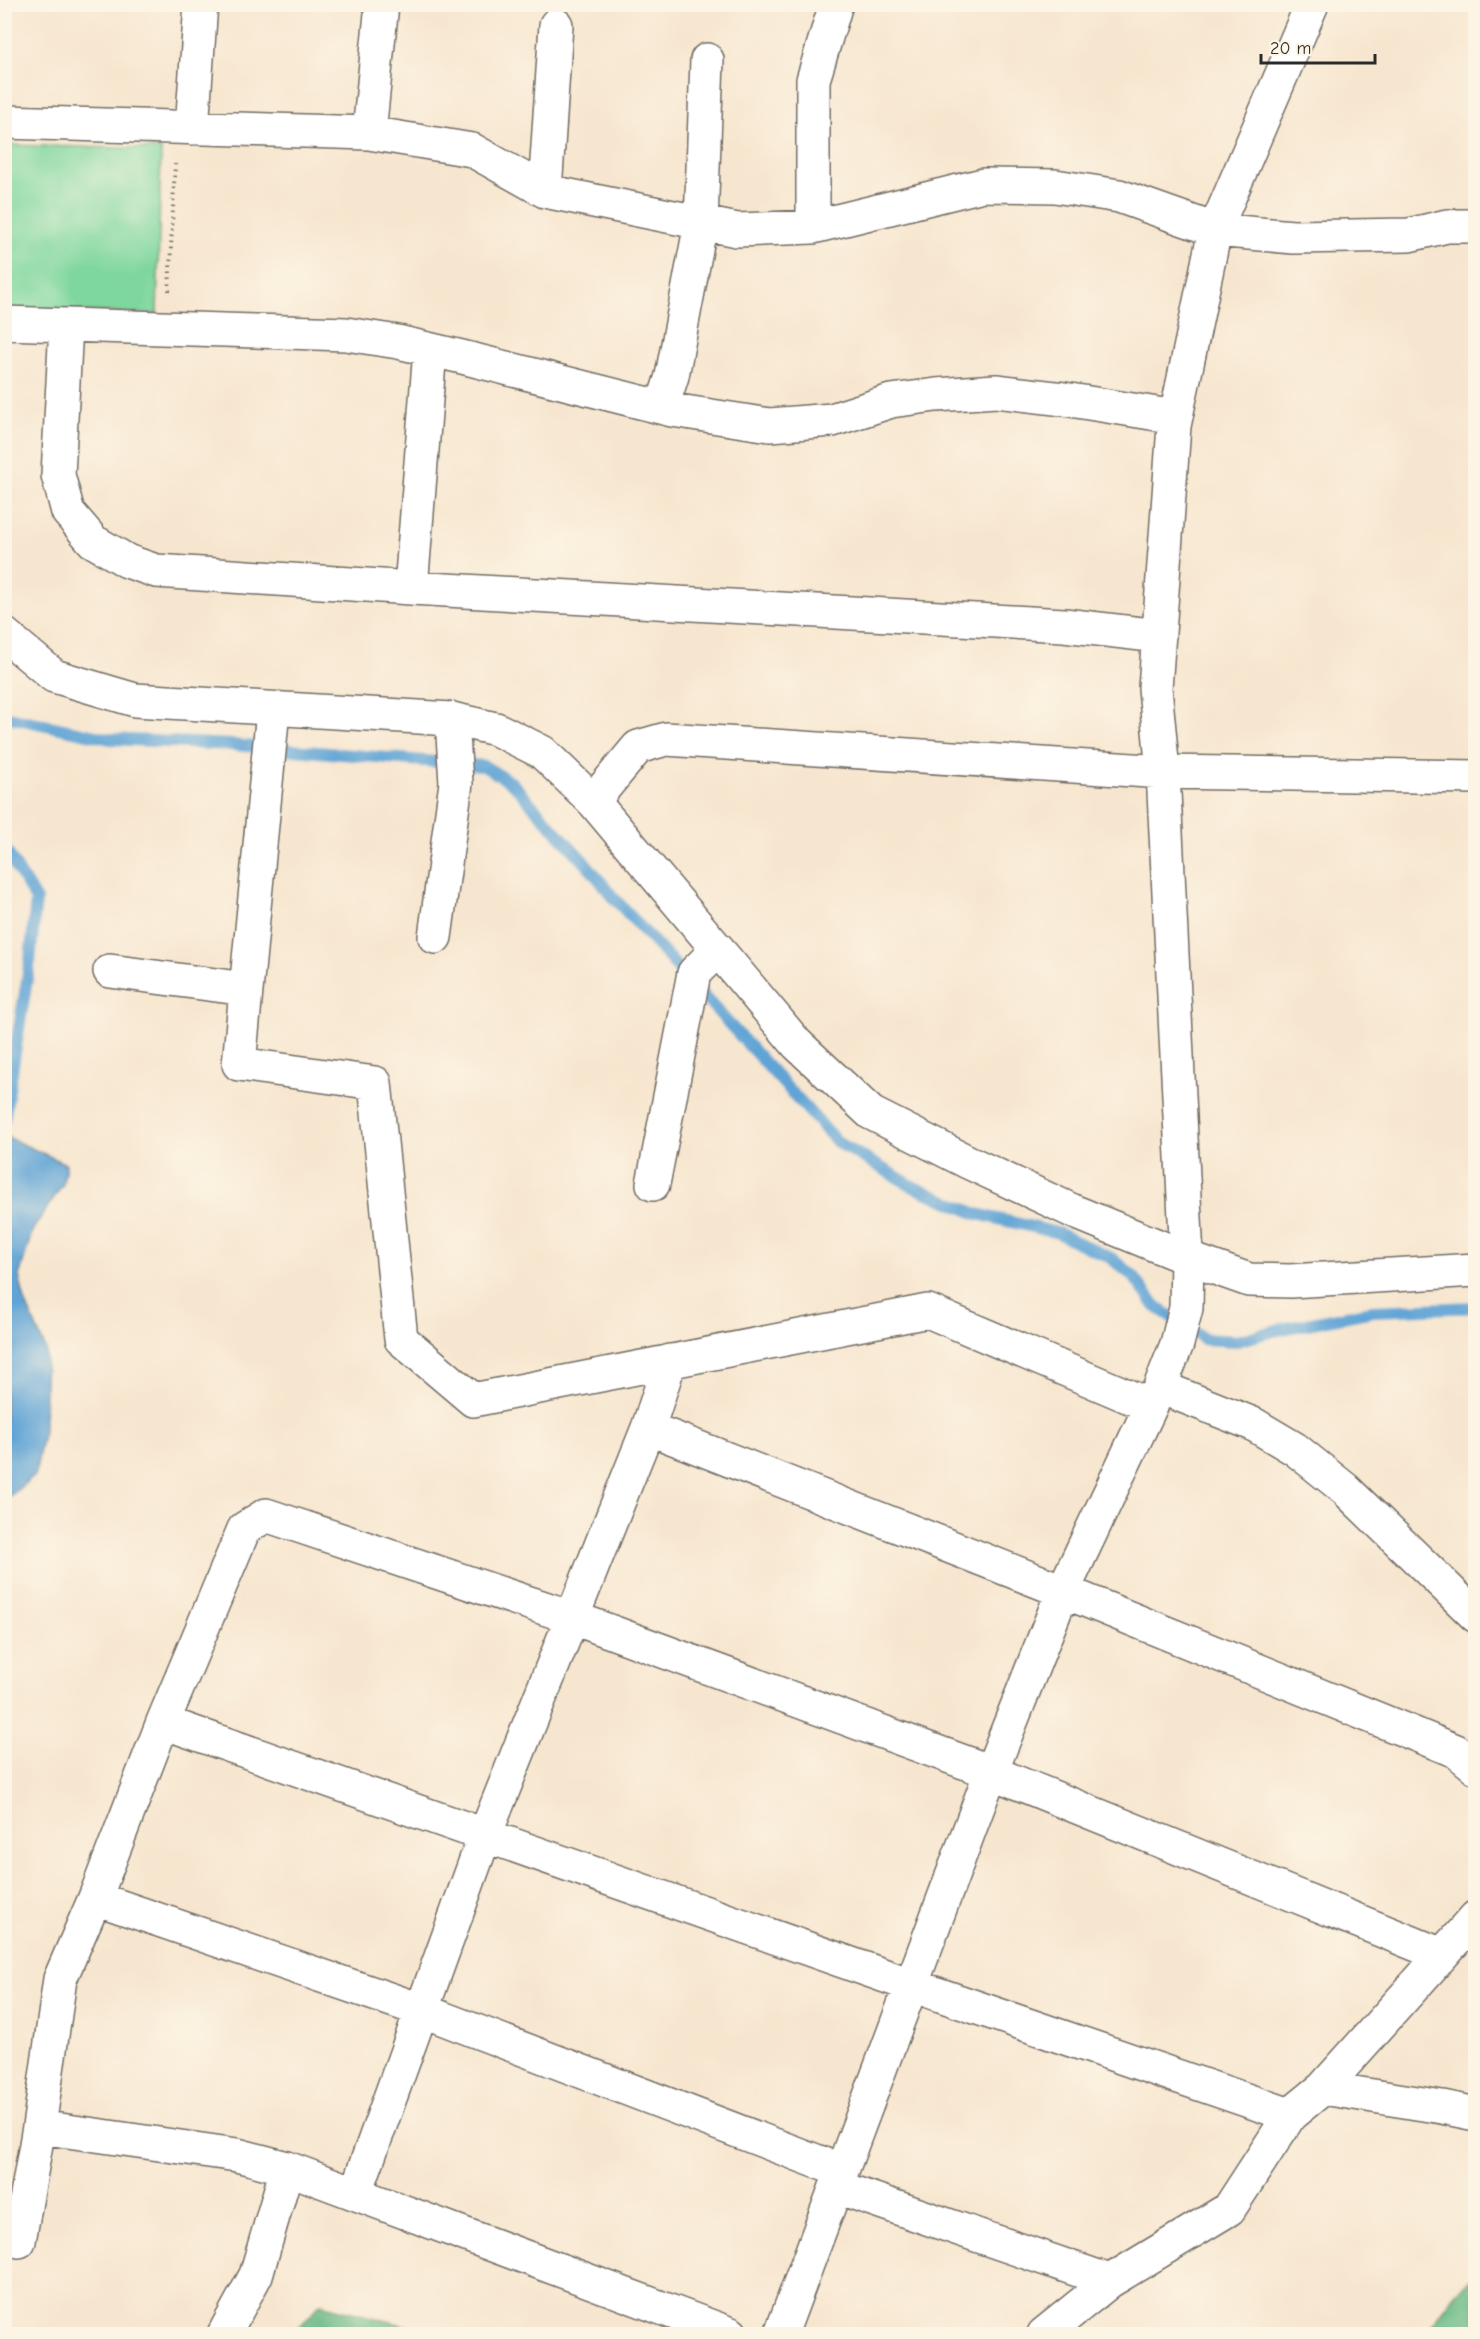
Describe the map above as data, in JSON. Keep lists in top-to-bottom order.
{
  "scale_bar": "20 m"
}
